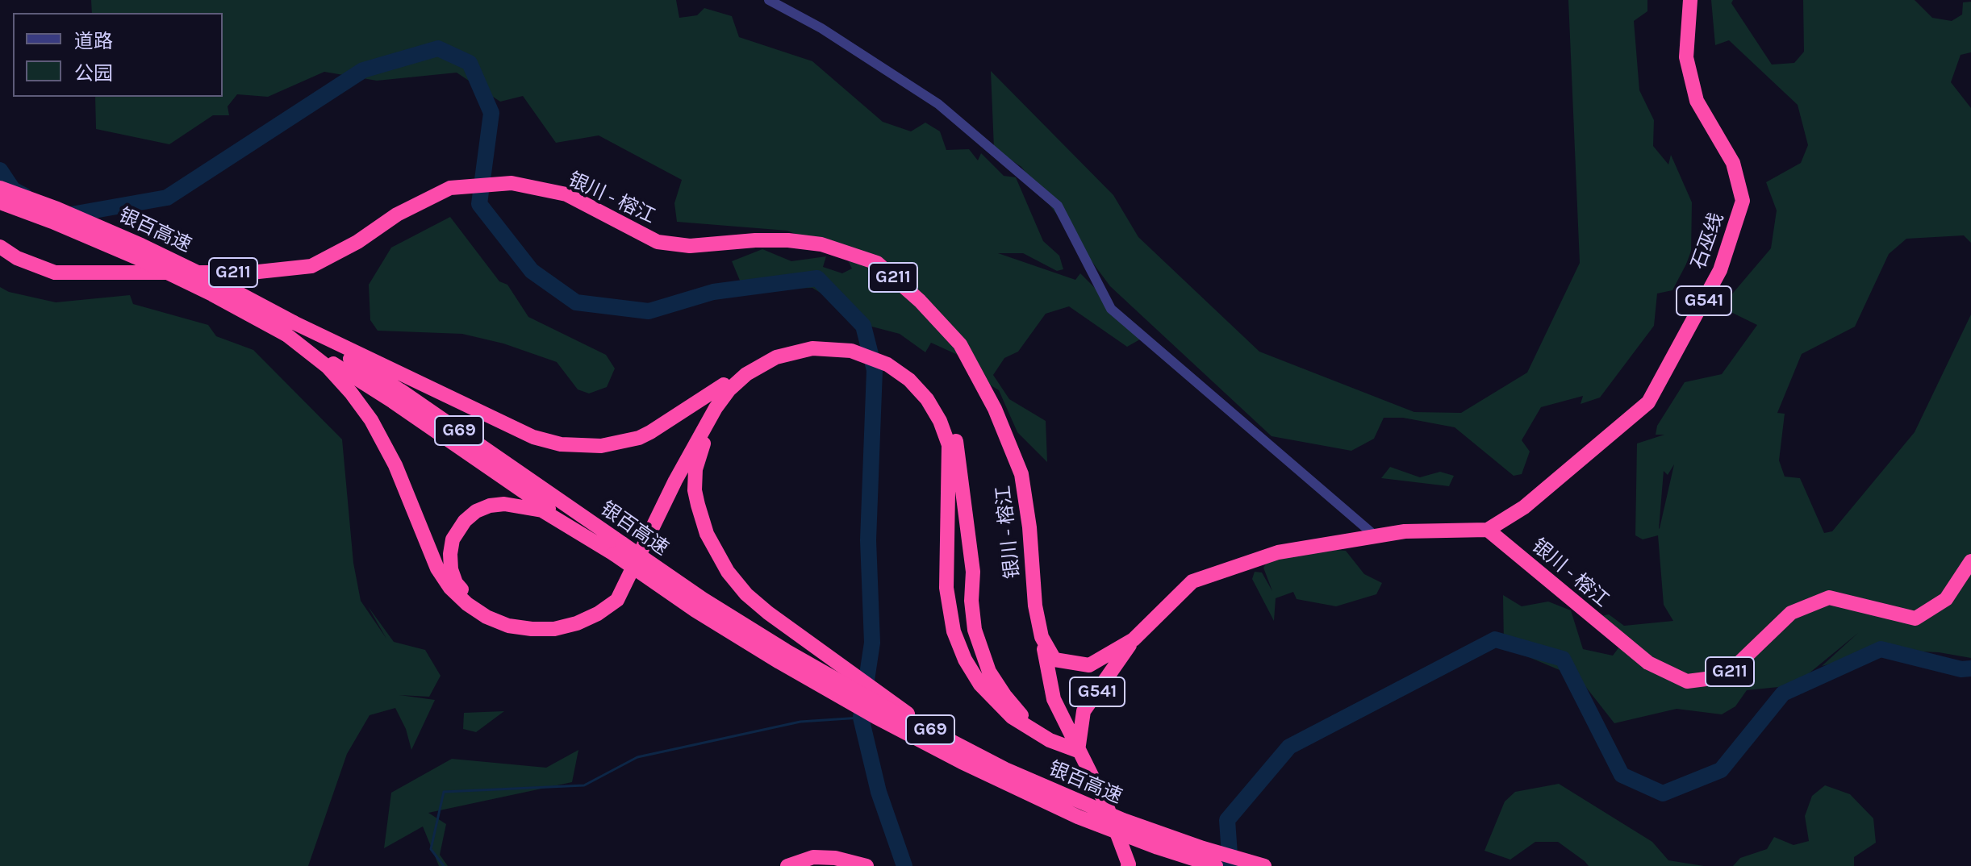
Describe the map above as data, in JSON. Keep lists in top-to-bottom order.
{
  "streets": {
    "highway": [
      "银川 - 榕江",
      "银百高速",
      "石巫线",
      "G211",
      "G541",
      "G69"
    ]
  },
  "crossings": [
    ["银川 - 榕江", "石巫线"],
    ["银川 - 榕江", "G541"]
  ],
  "legend": ["道路", "公园"]
}
